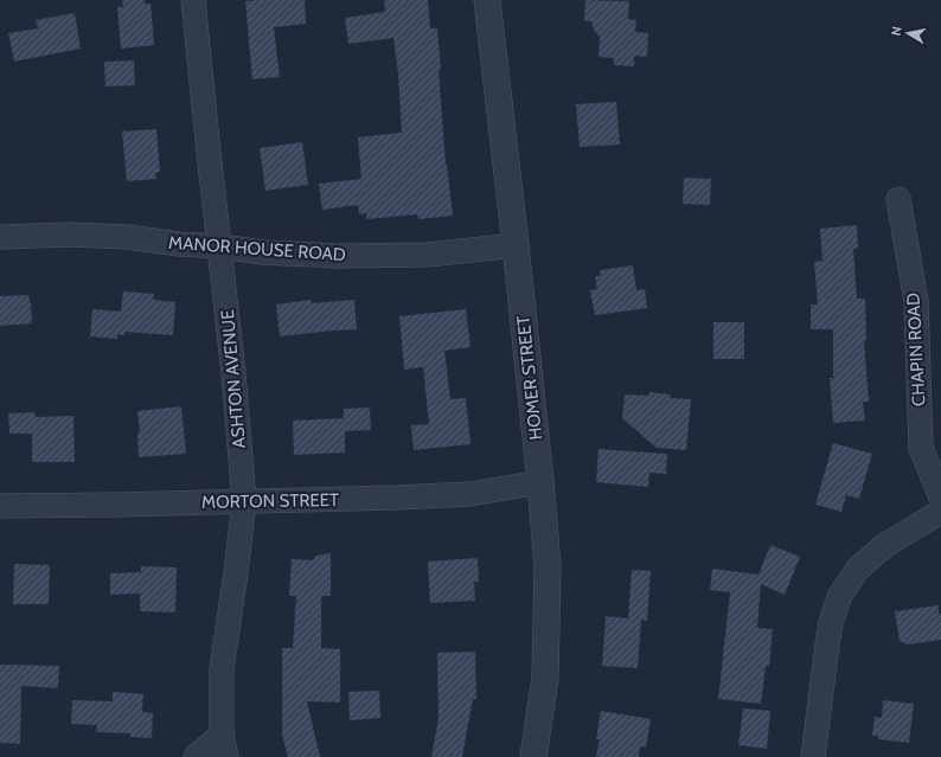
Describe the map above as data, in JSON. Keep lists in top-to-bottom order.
{
  "streets": {
    "street": [
      "MANOR HOUSE ROAD",
      "CHAPIN ROAD",
      "HOMER STREET",
      "ASHTON AVENUE",
      "MORTON STREET"
    ]
  },
  "crossings": [
    ["MANOR HOUSE ROAD", "HOMER STREET"],
    ["MANOR HOUSE ROAD", "ASHTON AVENUE"],
    ["HOMER STREET", "MORTON STREET"],
    ["ASHTON AVENUE", "MORTON STREET"]
  ],
  "north": "left"
}
